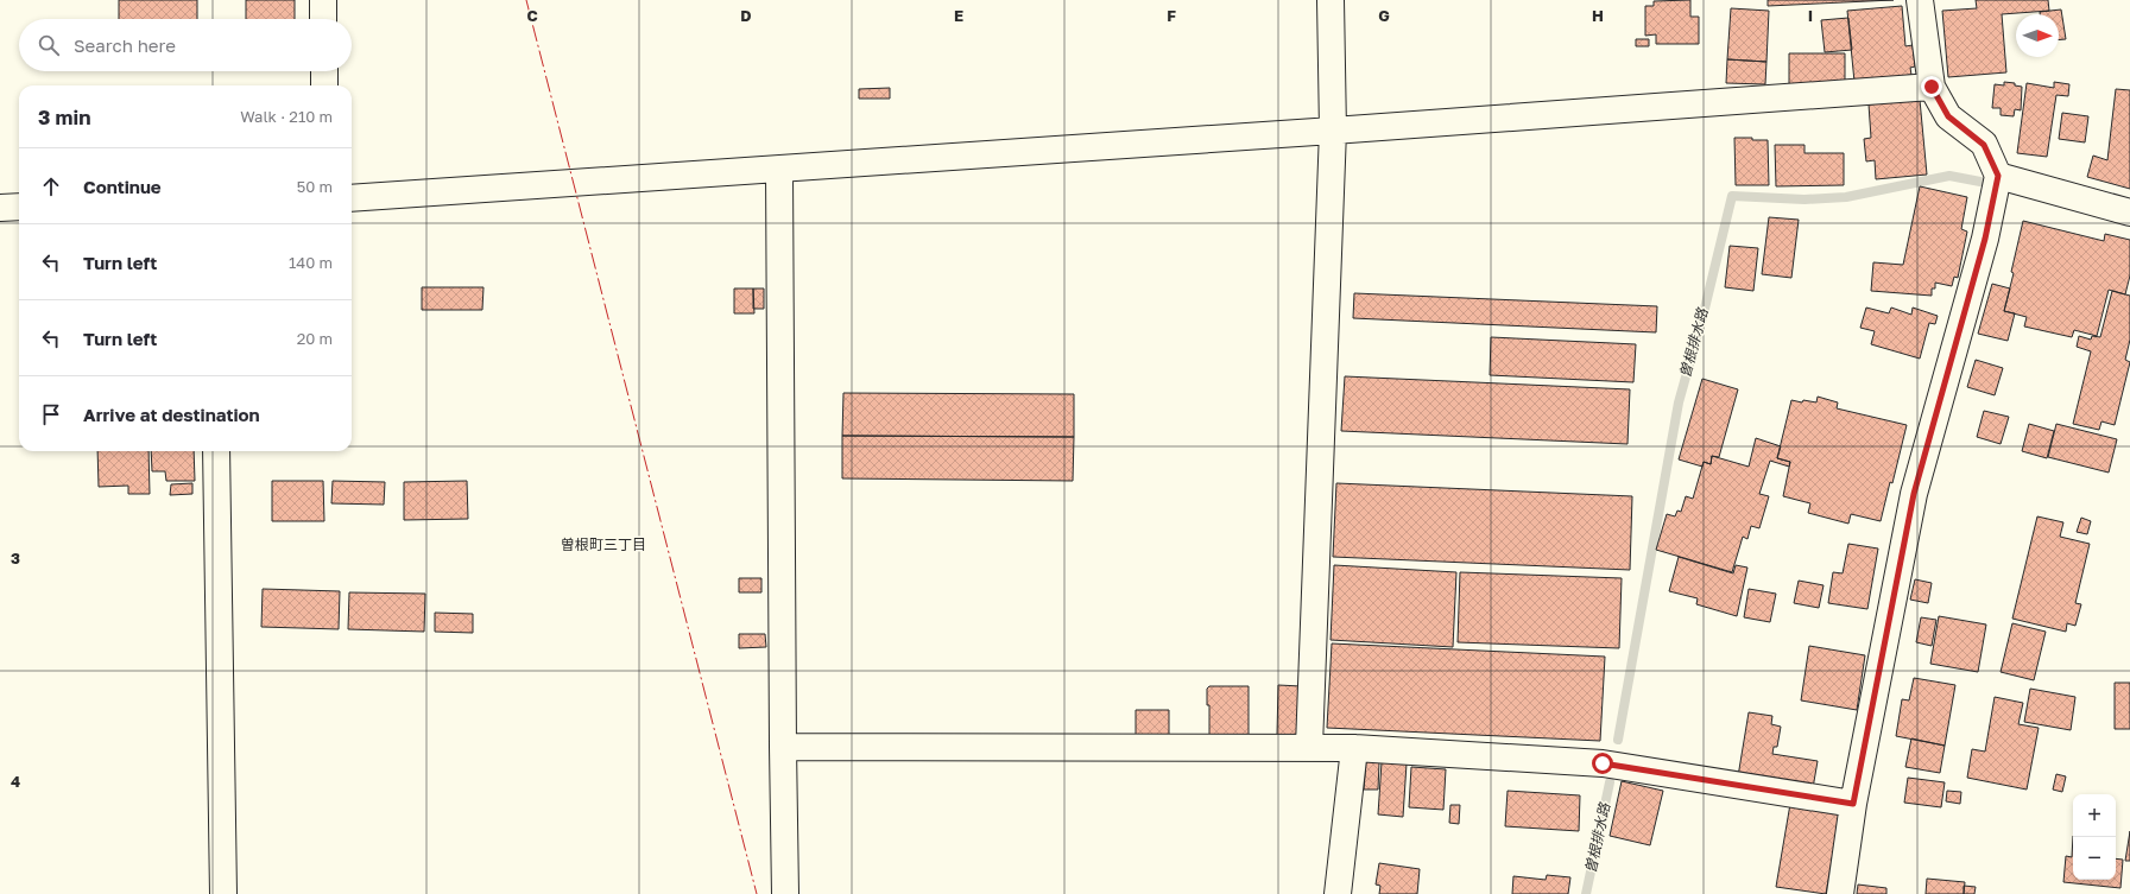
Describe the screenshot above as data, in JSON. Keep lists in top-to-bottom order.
{
  "districts": ["曽根町三丁目"],
  "water": ["曽根排水路"],
  "north": "right",
  "page": {
    "search": "Search here",
    "heading": ["3 min", "Walk · 210 m"],
    "list": [
      ["Continue", "50 m"],
      ["Turn left", "140 m"],
      ["Turn left", "20 m"],
      "Arrive at destination"
    ],
    "map_buttons": ["+", "−"]
  },
  "grid": {
    "columns": [
      "C",
      "D",
      "E",
      "F",
      "G",
      "H",
      "I"
    ],
    "rows": ["3", "4"]
  }
}
